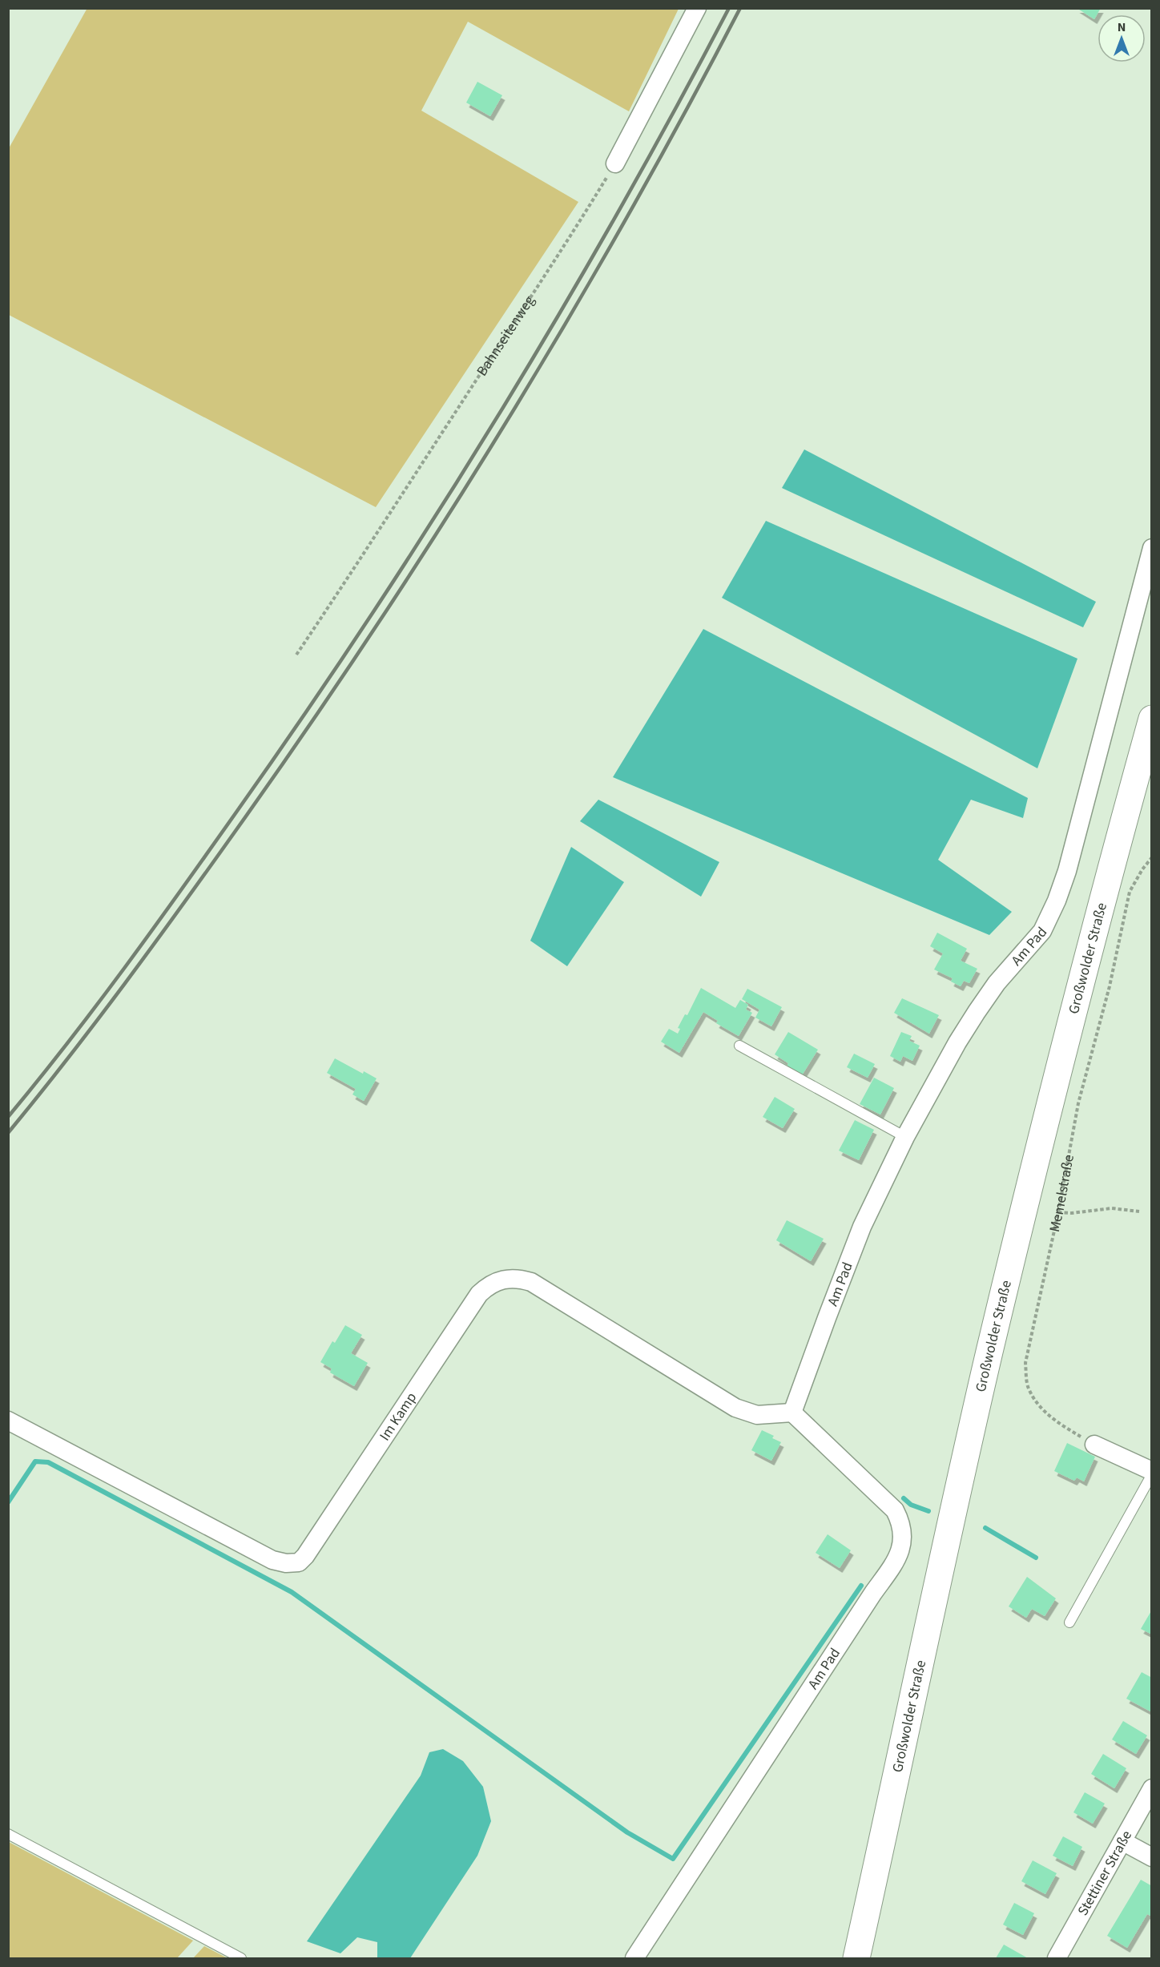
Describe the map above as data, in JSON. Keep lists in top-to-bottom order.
{
  "streets": {
    "main road": ["Großwolder Straße"],
    "street": ["Am Pad", "Im Kamp", "Stettiner Straße"],
    "path": ["Bahnseitenweg", "Memelstraße"]
  },
  "crossings": [
    ["Am Pad", "Im Kamp"]
  ],
  "north": "top"
}
